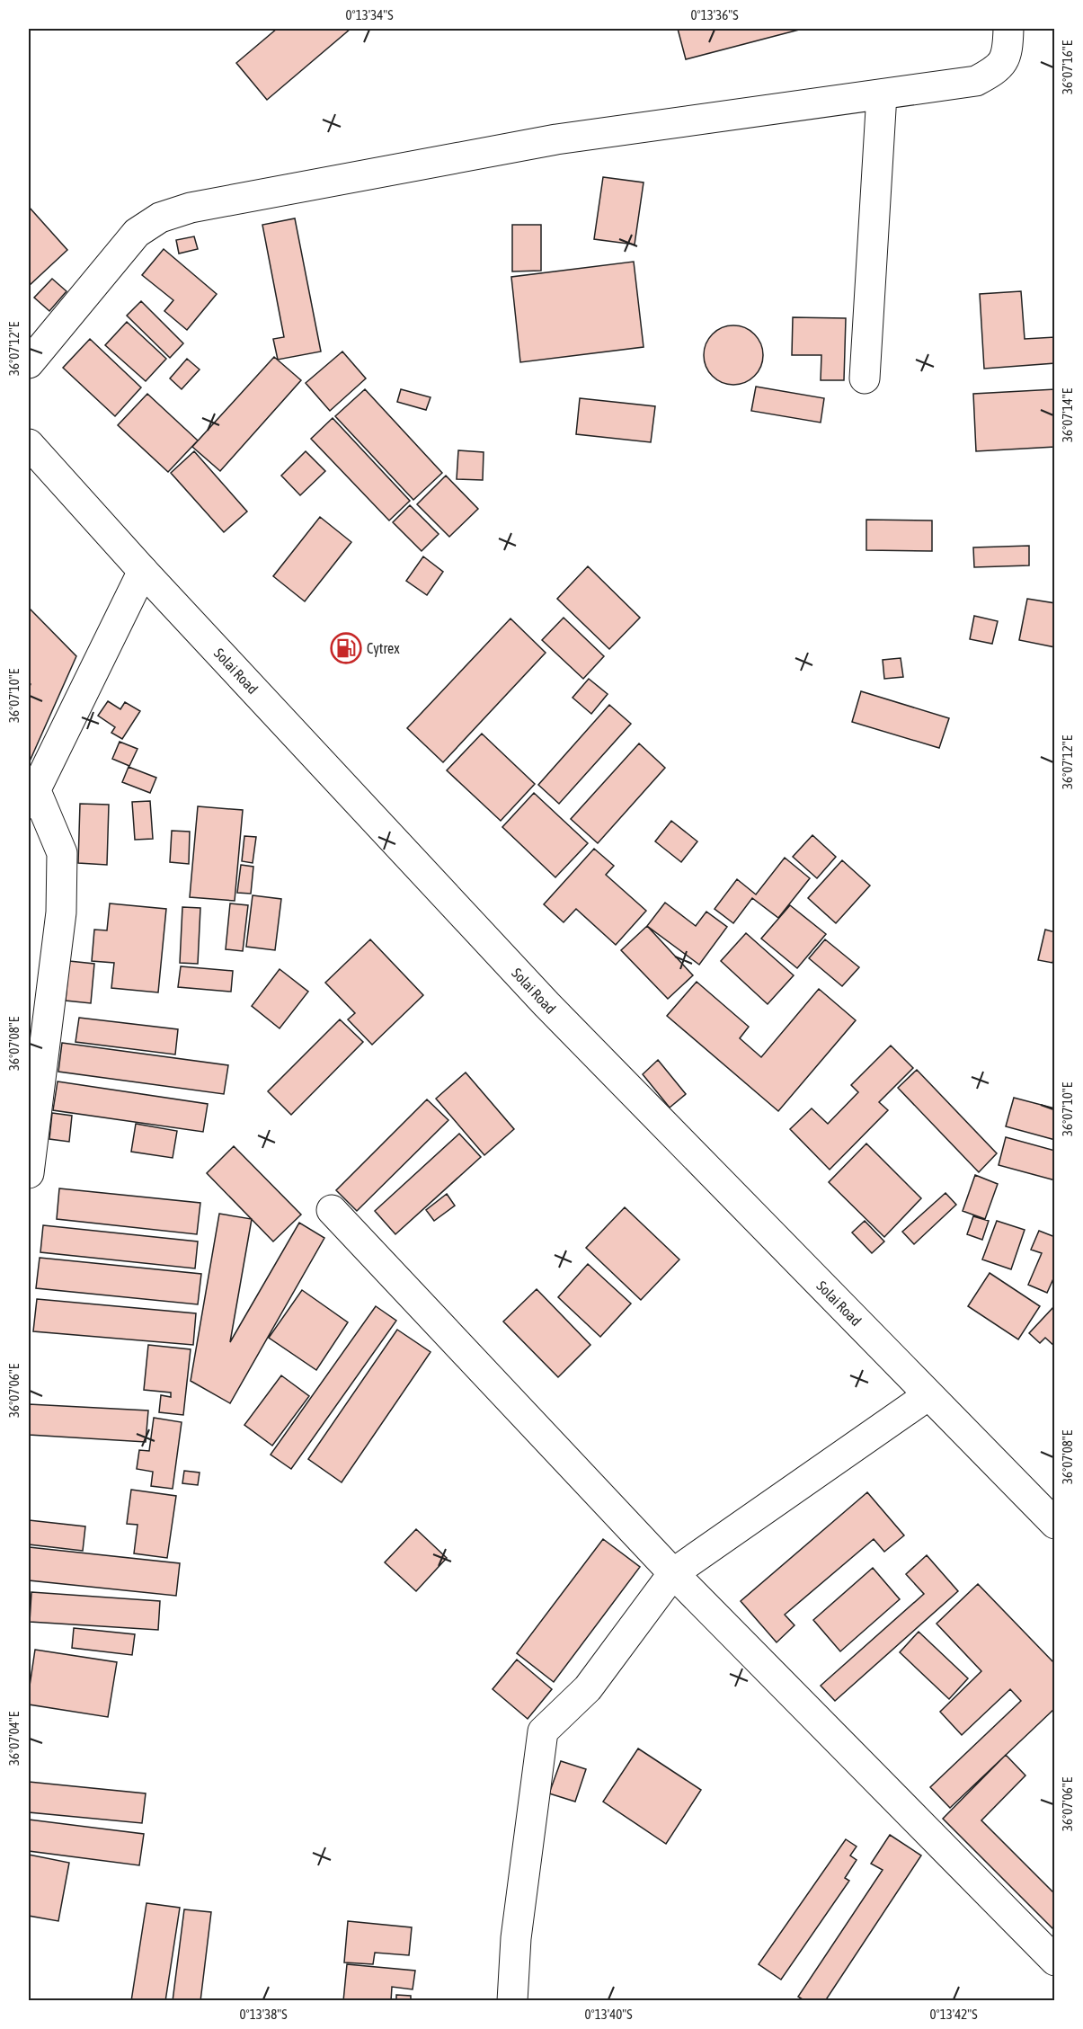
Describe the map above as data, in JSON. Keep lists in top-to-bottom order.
{
  "streets": {
    "main road": ["Solai Road"]
  },
  "places": {
    "fuel station": ["Cytrex"]
  },
  "coordinates": [
    "0°13'34\"S",
    "0°13'36\"S",
    "36°07'16\"E",
    "36°07'12\"E",
    "36°07'14\"E",
    "36°07'10\"E",
    "36°07'08\"E",
    "36°07'06\"E",
    "36°07'04\"E",
    "0°13'38\"S",
    "0°13'40\"S",
    "0°13'42\"S"
  ]
}
